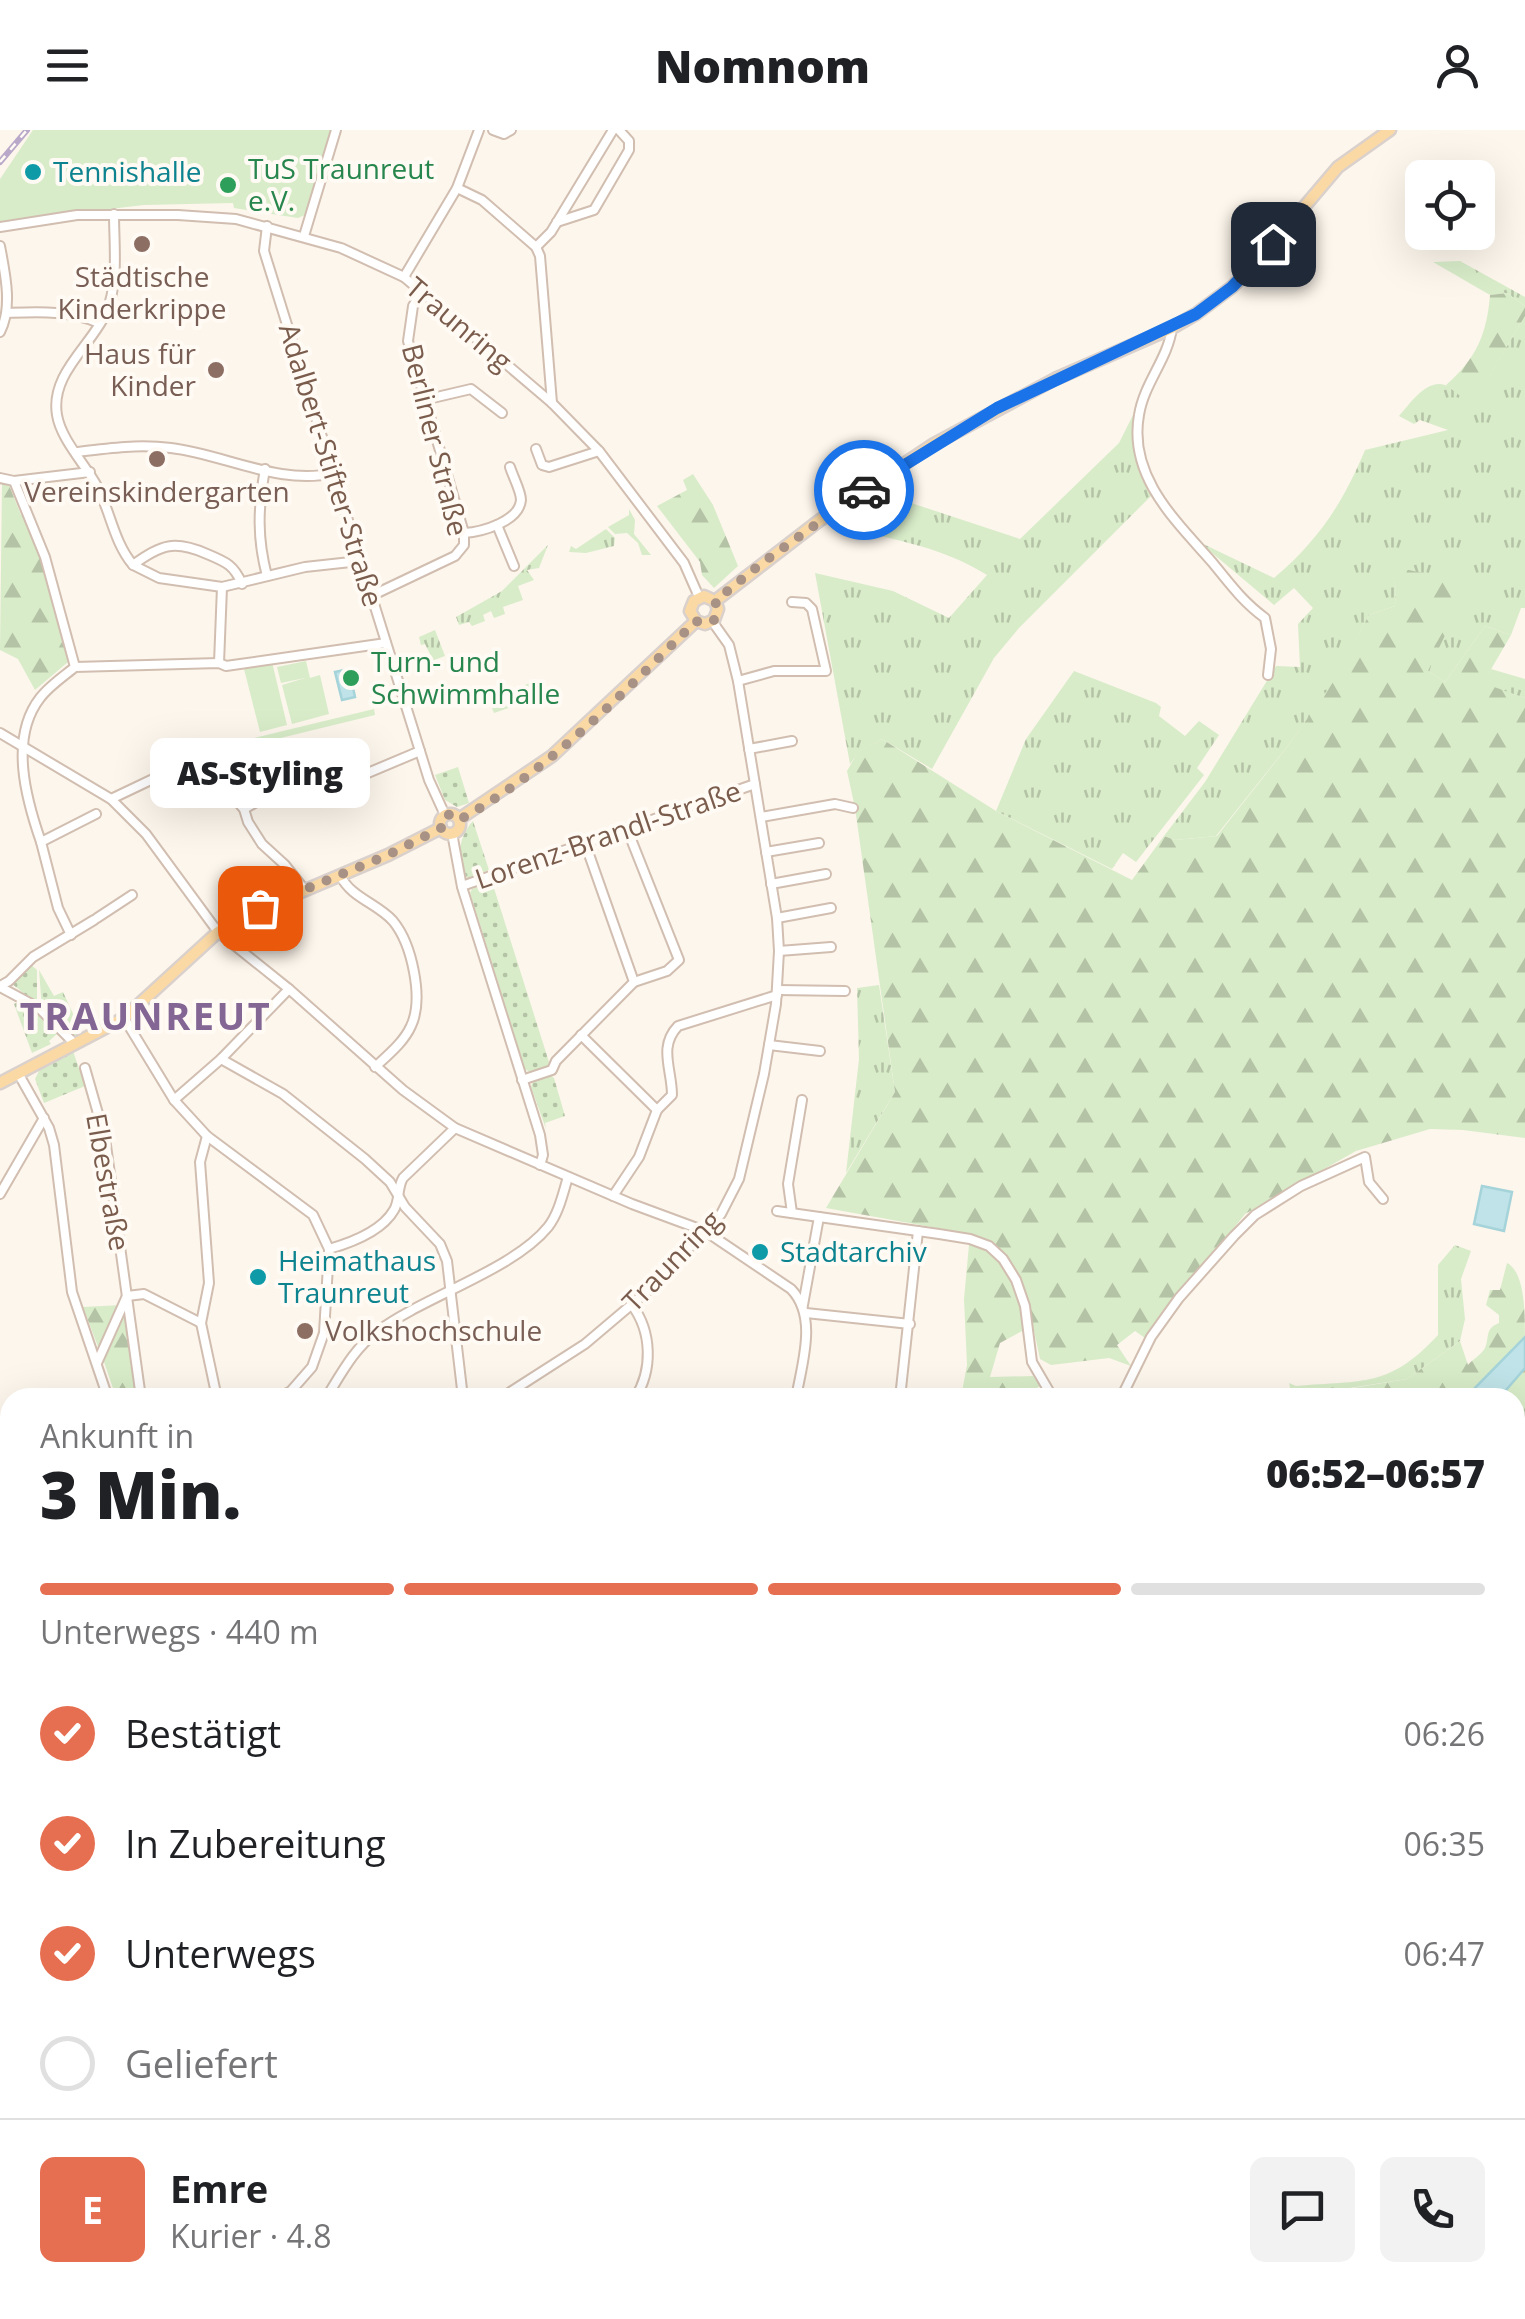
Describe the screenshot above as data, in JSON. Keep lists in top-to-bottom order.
{
  "streets": {
    "street": [
      "Traunring",
      "Berliner Straße",
      "Adalbert-Stifter-Straße",
      "Lorenz-Brandl-Straße",
      "Elbestraße"
    ]
  },
  "crossings": [
    ["Traunring", "Berliner Straße"],
    ["Traunring", "Adalbert-Stifter-Straße"],
    ["Traunring", "Lorenz-Brandl-Straße"],
    ["Berliner Straße", "Adalbert-Stifter-Straße"]
  ],
  "districts": ["TRAUNREUT"],
  "places": [
    "Tennishalle",
    "TuS Traunreut e.V.",
    "Städtische Kinderkrippe",
    "Haus für Kinder",
    "Vereinskindergarten",
    "Turn- und Schwimmhalle",
    "AS-Styling",
    "Stadtarchiv",
    "Heimathaus Traunreut",
    "Volkshochschule"
  ],
  "page": {
    "header": "Nomnom",
    "bubble": "AS-Styling",
    "heading": ["3 Min.", "Ankunft in", "06:52–06:57"],
    "panel": ["Emre", "Kurier · 4.8"],
    "bar": "Unterwegs · 440 m",
    "list": [
      ["Bestätigt", "06:26"],
      ["In Zubereitung", "06:35"],
      ["Unterwegs", "06:47"],
      "Geliefert"
    ],
    "round": "E"
  }
}
